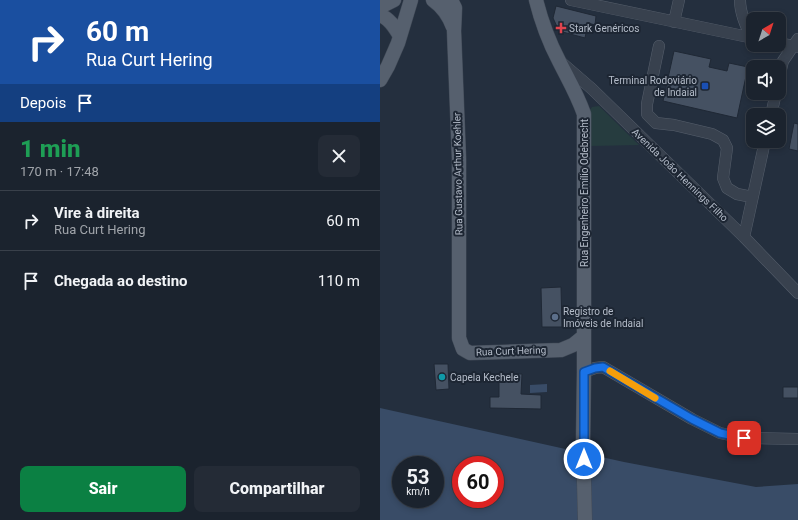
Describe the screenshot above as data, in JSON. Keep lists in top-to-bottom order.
{
  "streets": {
    "main road": ["Rua Gustavo Arthur Koehler", "Rua Engenheiro Emílio Odebrecht", "Rua Curt Hering"],
    "street": ["Avenida João Hennings Filho"]
  },
  "crossings": [
    ["Rua Gustavo Arthur Koehler", "Rua Curt Hering"],
    ["Avenida João Hennings Filho", "Rua Engenheiro Emílio Odebrecht"],
    ["Rua Engenheiro Emílio Odebrecht", "Rua Curt Hering"]
  ],
  "places": {
    "health": ["Stark Genéricos"],
    "transit": ["Terminal Rodoviário de Indaial"],
    "other": ["Registro de Imóveis de Indaial", "Capela Kechele"]
  },
  "north": "top right",
  "page": {
    "turn": ["60 m", "Rua Curt Hering"],
    "then": "Depois",
    "heading": ["1 min", "170 m · 17:48"],
    "list": [
      {
        "name": "Vire à direita",
        "note": "Rua Curt Hering",
        "value": "60 m"
      },
      {
        "name": "Chegada ao destino",
        "value": "110 m"
      }
    ],
    "speed": "53 km/h",
    "limit": "60",
    "buttons": ["Sair", "Compartilhar"]
  }
}
